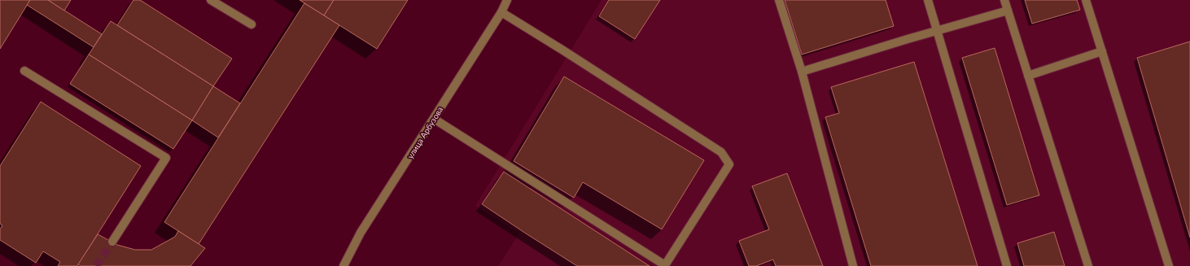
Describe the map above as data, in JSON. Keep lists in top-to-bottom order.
{
  "streets": {
    "street": ["улица Арбузова"]
  }
}
